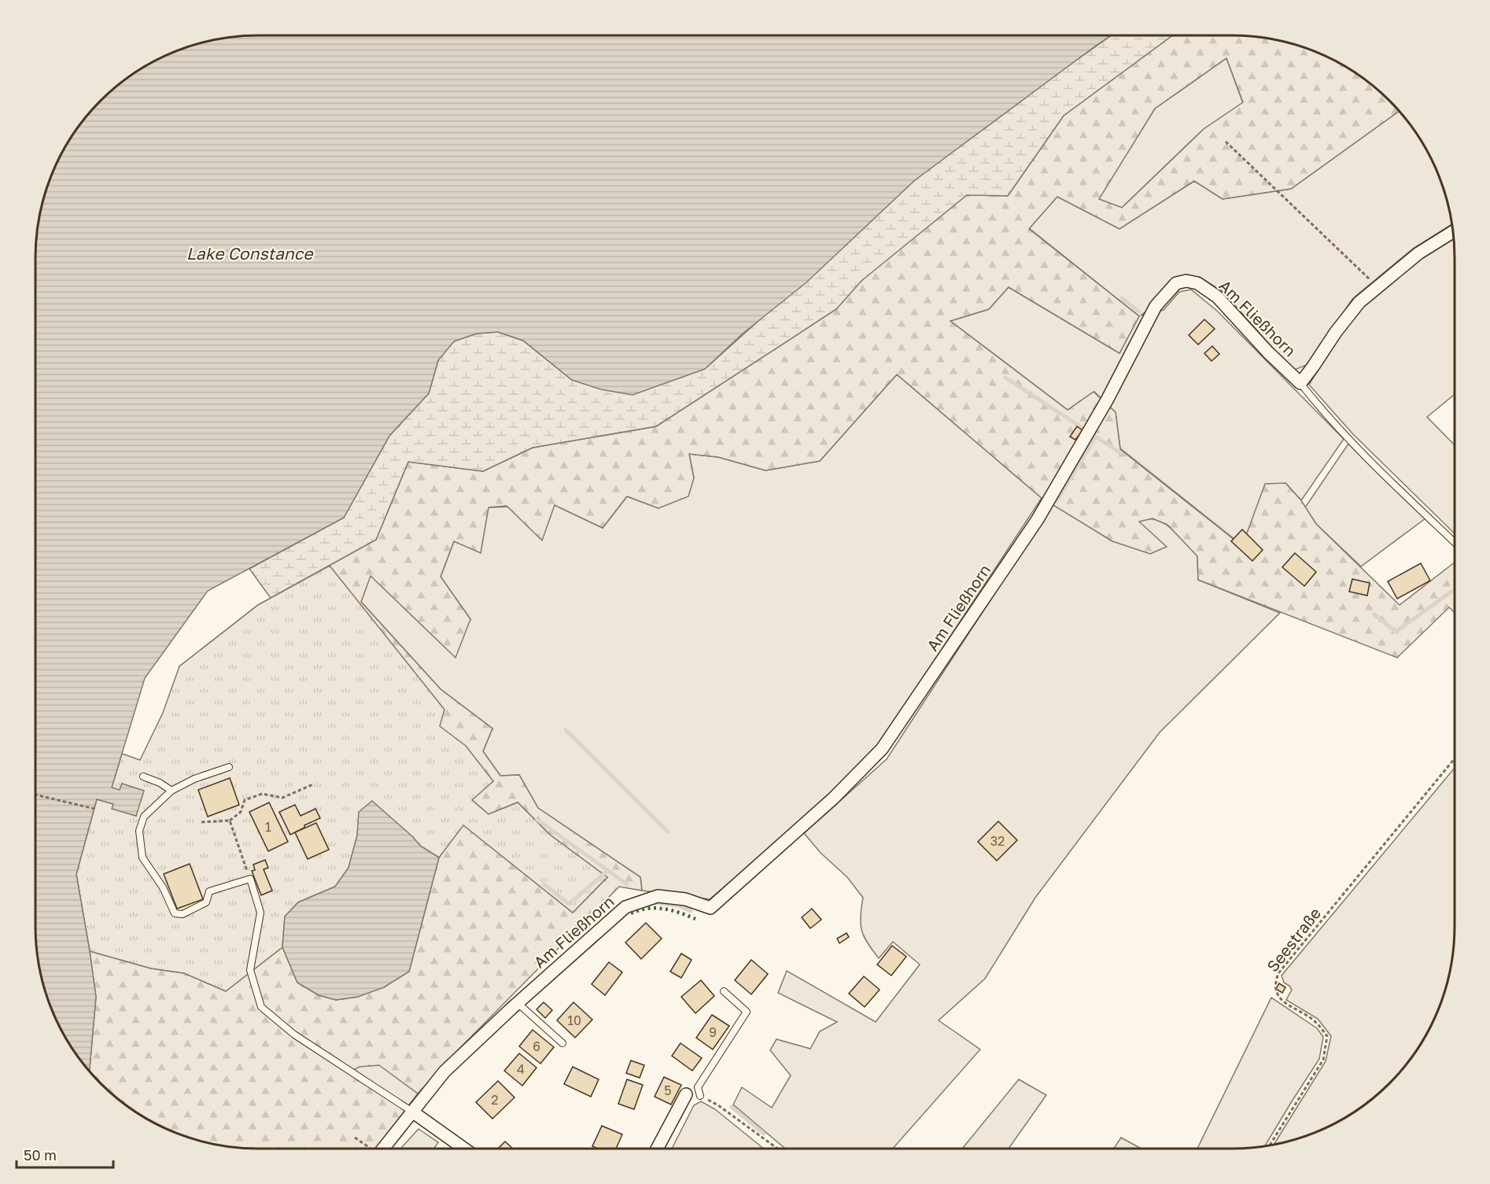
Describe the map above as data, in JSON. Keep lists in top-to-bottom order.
{
  "streets": {
    "street": ["Am Fließhorn"],
    "path": ["Seestraße"]
  },
  "water": ["Lake Constance"],
  "house_numbers": [
    "1",
    "32",
    "10",
    "9",
    "6",
    "4",
    "5",
    "2"
  ],
  "scale_bar": "50 m"
}
